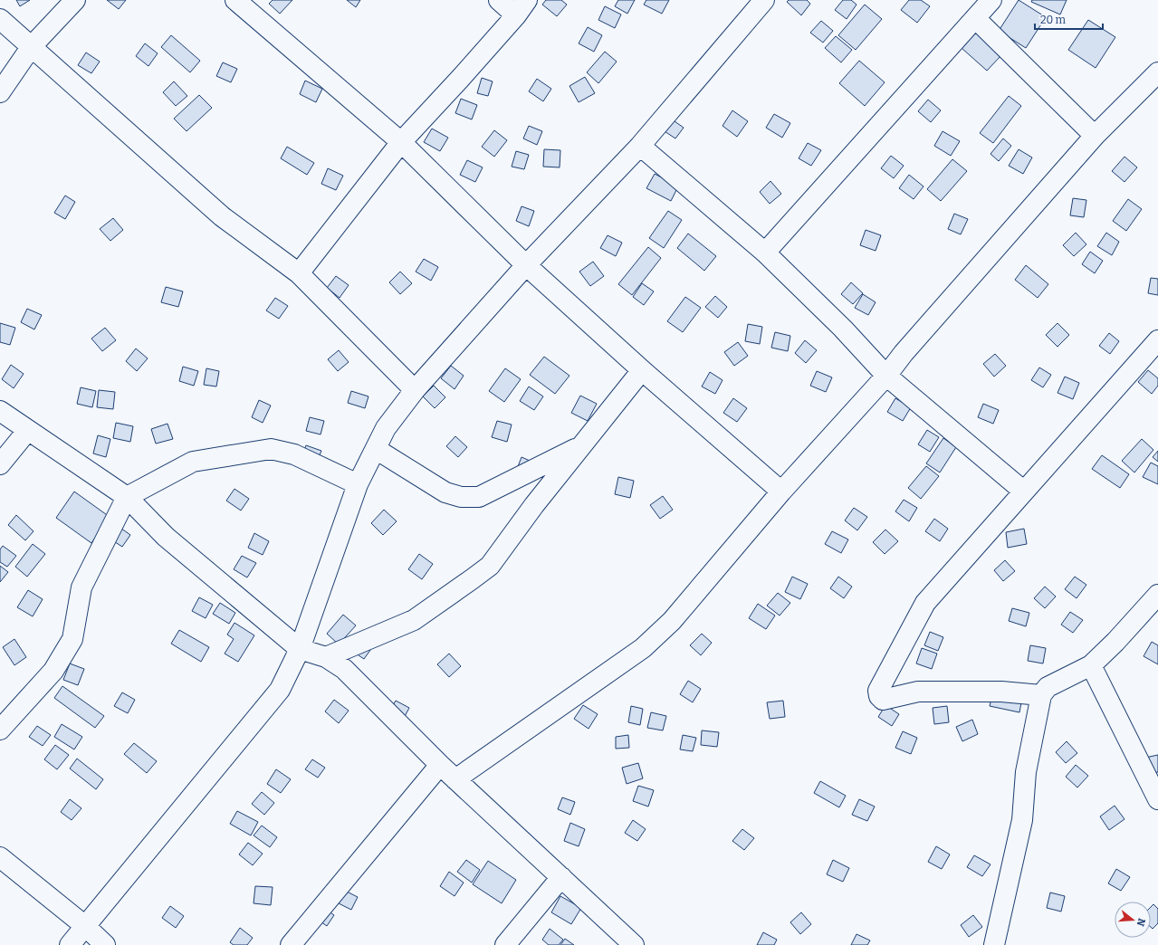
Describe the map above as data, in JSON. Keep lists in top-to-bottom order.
{
  "scale_bar": "20 m",
  "north": "right"
}
